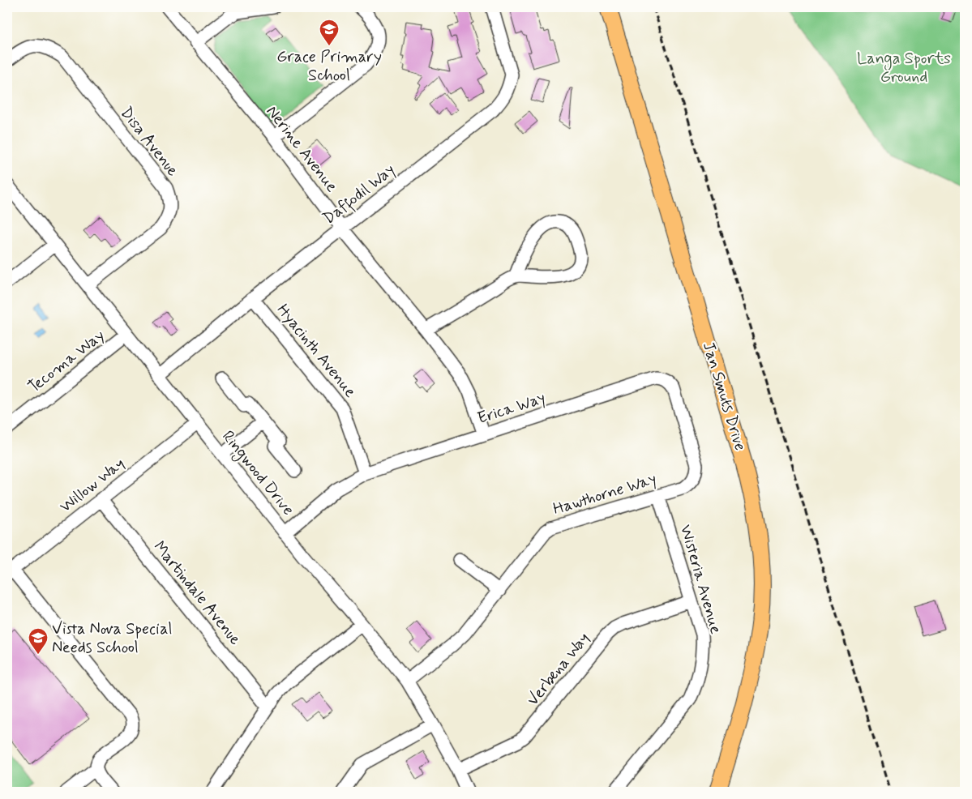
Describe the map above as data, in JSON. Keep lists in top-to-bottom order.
{
  "streets": {
    "main road": ["Jan Smuts Drive"],
    "street": [
      "Disa Avenue",
      "Nerine Avenue",
      "Daffodil Way",
      "Hyacinth Avenue",
      "Tecoma Way",
      "Erica Way",
      "Ringwood Drive",
      "Willow Way",
      "Hawthorne Way",
      "Wisteria Avenue",
      "Martindale Avenue",
      "Verbena Way"
    ]
  },
  "crossings": [
    ["Disa Avenue", "Ringwood Drive"],
    ["Nerine Avenue", "Daffodil Way"],
    ["Nerine Avenue", "Erica Way"],
    ["Daffodil Way", "Hyacinth Avenue"],
    ["Daffodil Way", "Ringwood Drive"],
    ["Hyacinth Avenue", "Erica Way"],
    ["Tecoma Way", "Ringwood Drive"],
    ["Erica Way", "Ringwood Drive"],
    ["Erica Way", "Hawthorne Way"],
    ["Ringwood Drive", "Willow Way"],
    ["Ringwood Drive", "Hawthorne Way"],
    ["Ringwood Drive", "Verbena Way"],
    ["Willow Way", "Martindale Avenue"],
    ["Hawthorne Way", "Wisteria Avenue"],
    ["Wisteria Avenue", "Verbena Way"]
  ],
  "parks": ["Langa Sports Ground"],
  "places": {
    "school or university": ["Grace Primary School", "Vista Nova Special Needs School"]
  }
}
